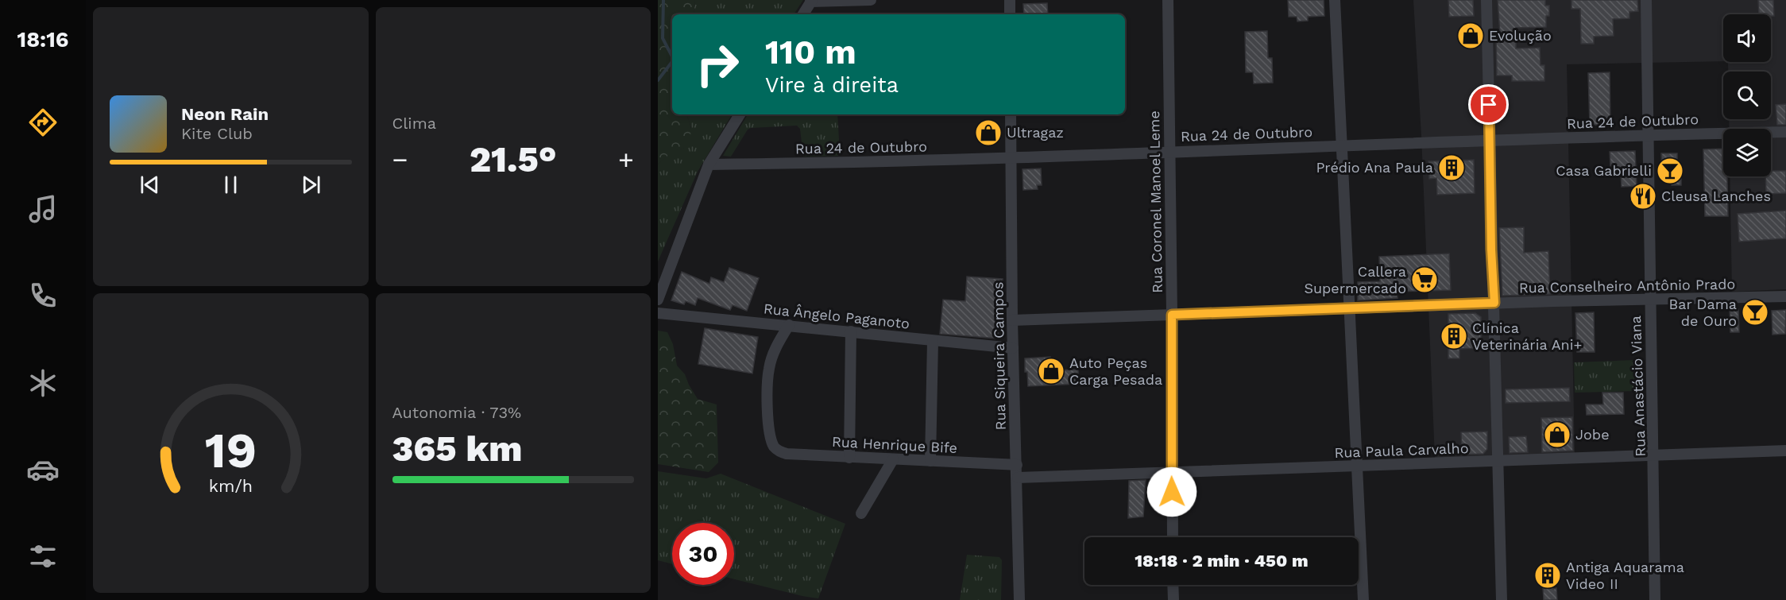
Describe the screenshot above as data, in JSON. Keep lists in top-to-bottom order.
{
  "streets": {
    "street": [
      "Rua 24 de Outubro",
      "Rua Coronel Manoel Leme",
      "Rua Conselheiro Antônio Prado",
      "Rua Ângelo Paganoto",
      "Rua Siqueira Campos",
      "Rua Anastácio Viana",
      "Rua Henrique Bife",
      "Rua Paula Carvalho"
    ]
  },
  "crossings": [
    ["Rua 24 de Outubro", "Rua Coronel Manoel Leme"],
    ["Rua 24 de Outubro", "Rua Siqueira Campos"],
    ["Rua 24 de Outubro", "Rua Anastácio Viana"],
    ["Rua Coronel Manoel Leme", "Rua Conselheiro Antônio Prado"],
    ["Rua Coronel Manoel Leme", "Rua Paula Carvalho"],
    ["Rua Conselheiro Antônio Prado", "Rua Siqueira Campos"],
    ["Rua Conselheiro Antônio Prado", "Rua Anastácio Viana"],
    ["Rua Ângelo Paganoto", "Rua Siqueira Campos"],
    ["Rua Ângelo Paganoto", "Rua Henrique Bife"],
    ["Rua Siqueira Campos", "Rua Henrique Bife"],
    ["Rua Siqueira Campos", "Rua Paula Carvalho"],
    ["Rua Anastácio Viana", "Rua Paula Carvalho"]
  ],
  "places": {
    "shop": [
      "Evolução",
      "Ultragaz",
      "Auto Peças Carga Pesada",
      "Jobe"
    ],
    "building": ["Prédio Ana Paula", "Clínica Veterinária Ani+", "Antiga Aquarama Video II"],
    "bar": ["Casa Gabrielli", "Bar Dama de Ouro"],
    "restaurant": ["Cleusa Lanches"],
    "supermarket": ["Callera Supermercado"]
  },
  "page": {
    "tabs": "18:16",
    "tile": [
      "Clima",
      ["Autonomia · 73%", "365 km"]
    ],
    "turn": ["110 m", "Vire à direita"],
    "song": ["Neon Rain", "Kite Club"],
    "heat": ["−", "21.5°", "+"],
    "limit": "30",
    "trip": "18:18 · 2 min · 450 m",
    "gauge": ["19", "km/h"]
  }
}
